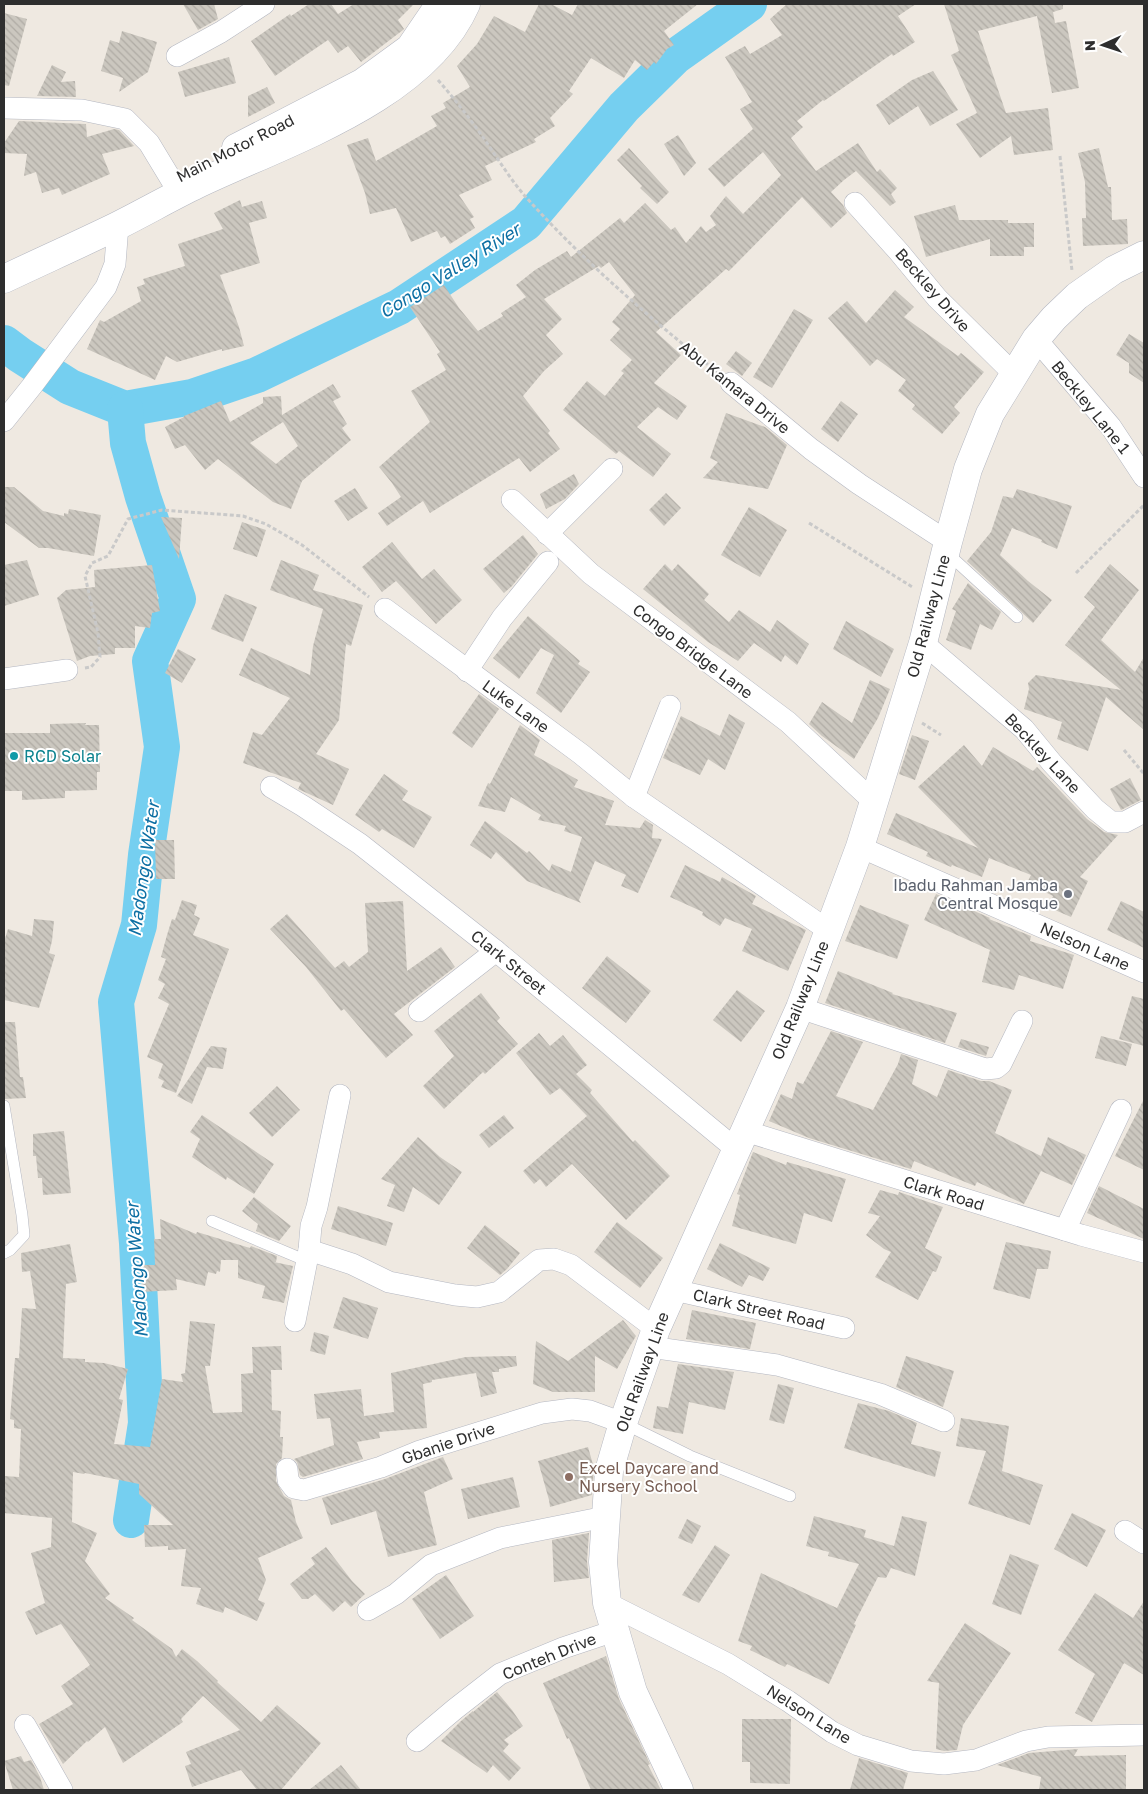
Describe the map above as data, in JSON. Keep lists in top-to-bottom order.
{
  "streets": {
    "street": [
      "Main Motor Road",
      "Beckley Drive",
      "Abu Kamara Drive",
      "Beckley Lane 1",
      "Old Railway Line",
      "Congo Bridge Lane",
      "Luke Lane",
      "Beckley Lane",
      "Nelson Lane",
      "Clark Street",
      "Clark Road",
      "Clark Street Road",
      "Gbanie Drive",
      "Conteh Drive"
    ]
  },
  "crossings": [
    ["Main Motor Road", "Abu Kamara Drive"],
    ["Beckley Drive", "Old Railway Line"],
    ["Abu Kamara Drive", "Old Railway Line"],
    ["Beckley Lane 1", "Old Railway Line"],
    ["Old Railway Line", "Congo Bridge Lane"],
    ["Old Railway Line", "Luke Lane"],
    ["Old Railway Line", "Beckley Lane"],
    ["Old Railway Line", "Nelson Lane"],
    ["Old Railway Line", "Clark Street"],
    ["Old Railway Line", "Clark Road"],
    ["Old Railway Line", "Clark Street Road"],
    ["Old Railway Line", "Gbanie Drive"],
    ["Old Railway Line", "Conteh Drive"],
    ["Clark Street", "Clark Road"]
  ],
  "water": ["Congo Valley River", "Madongo Water"],
  "places": ["RCD Solar", "Ibadu Rahman Jamba Central Mosque", "Excel Daycare and Nursery School"],
  "north": "left"
}
